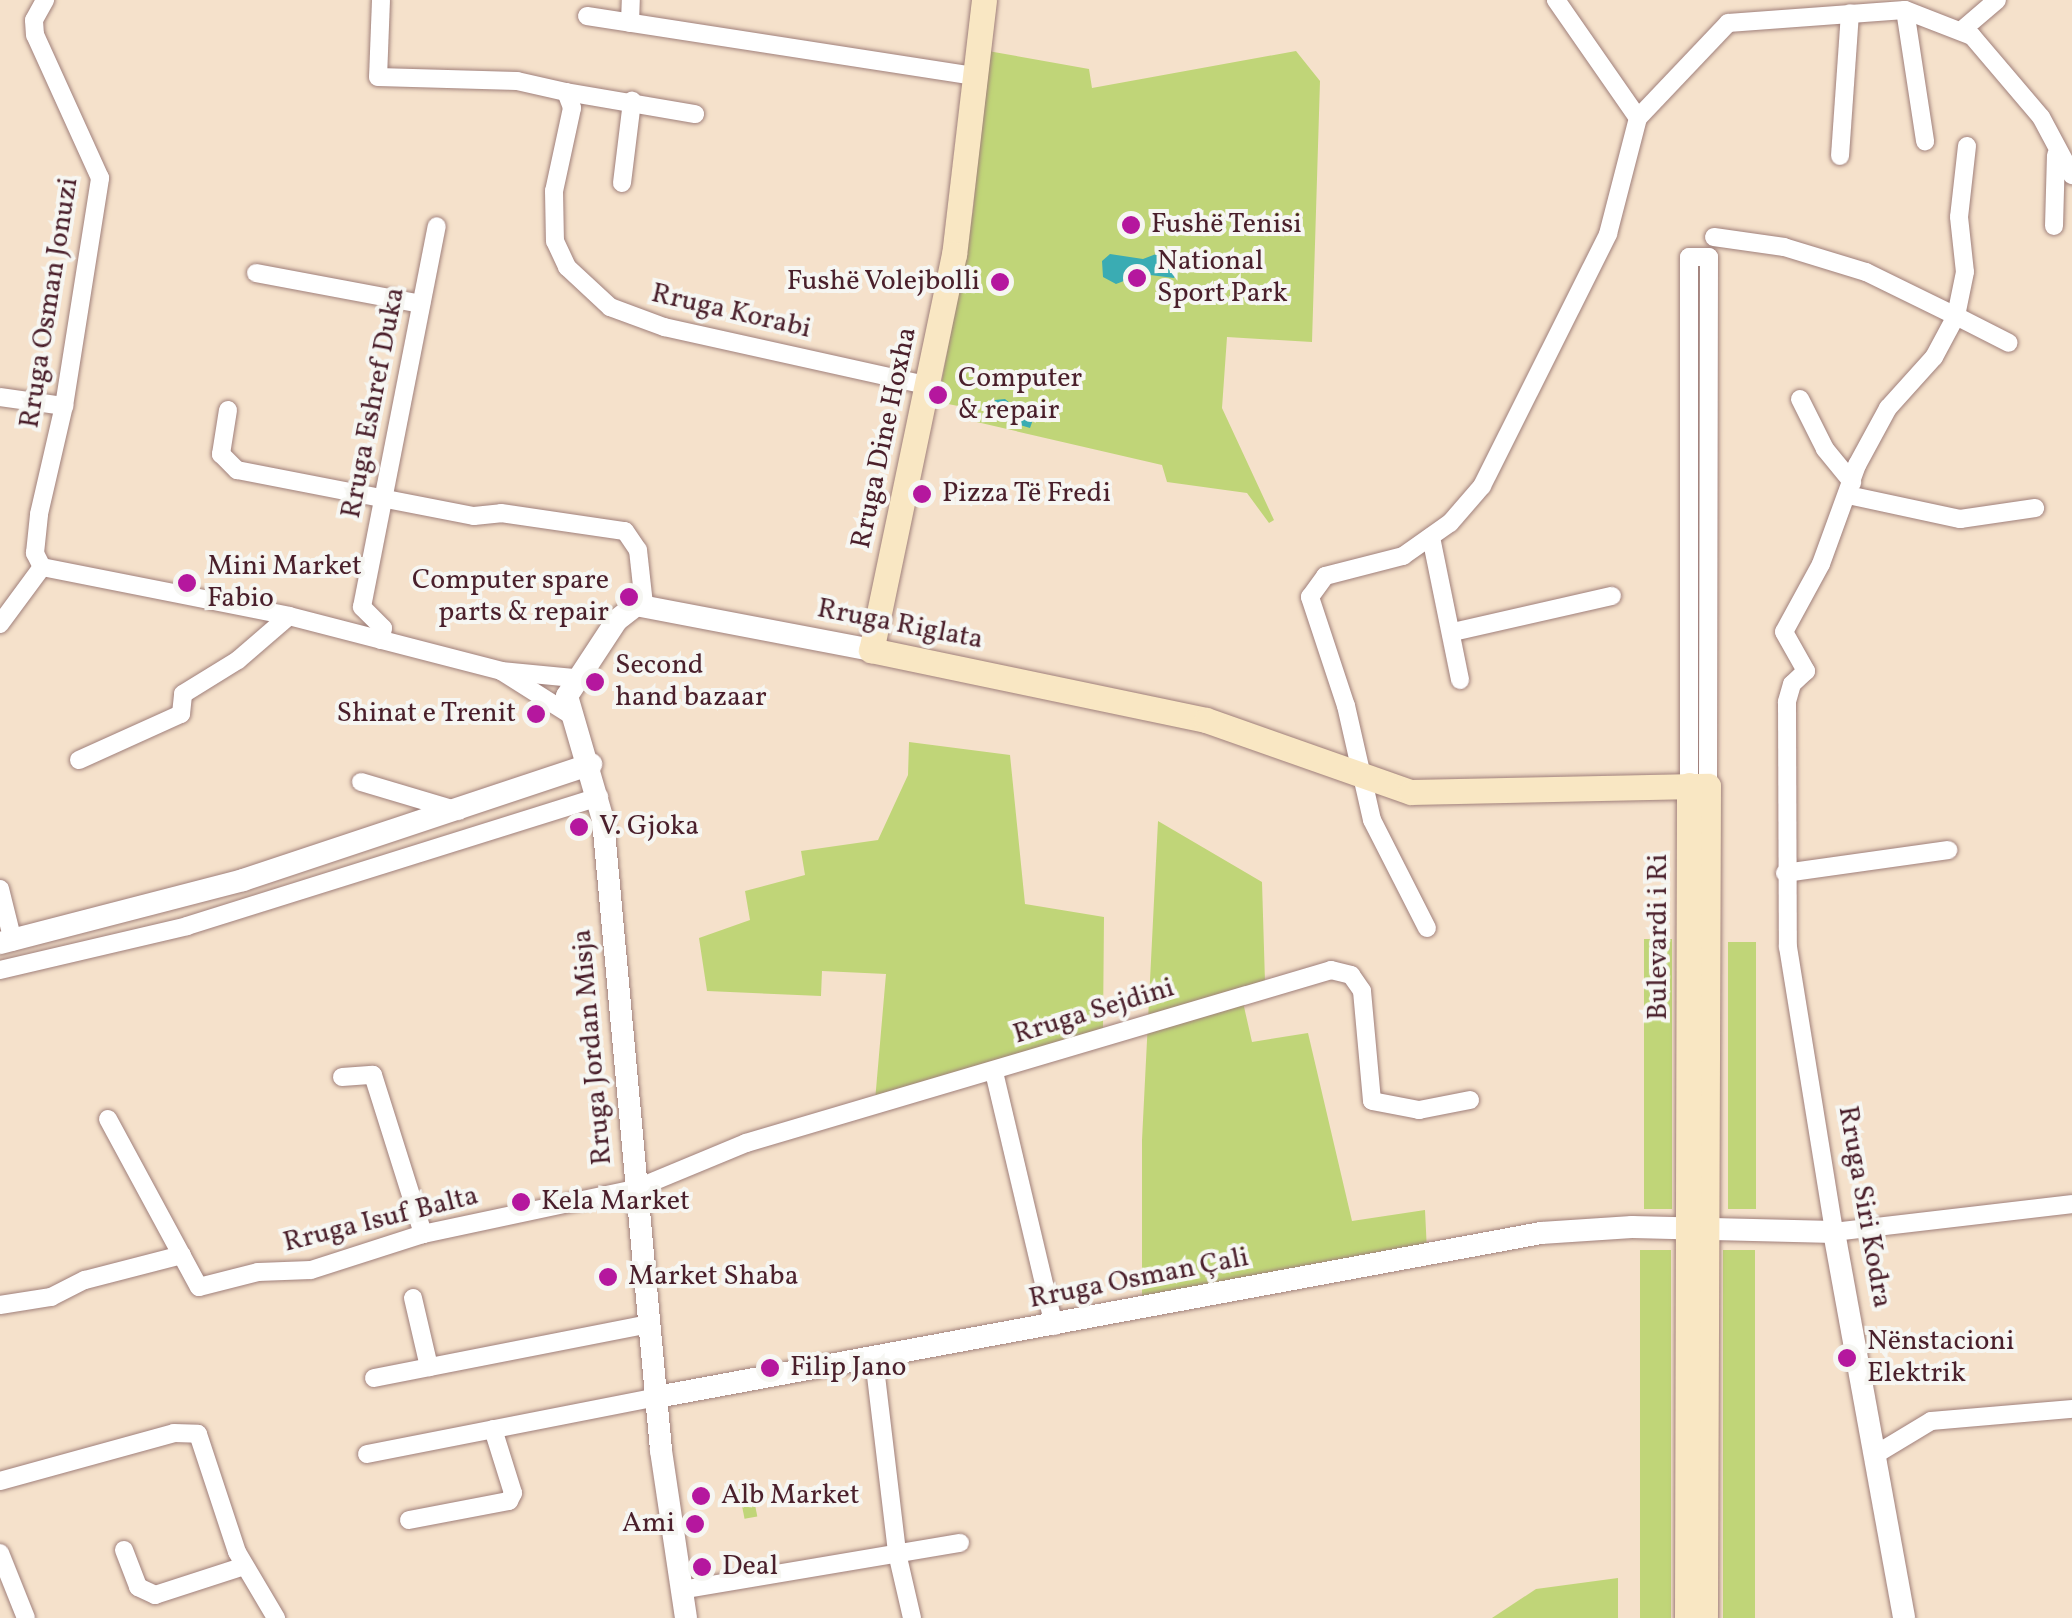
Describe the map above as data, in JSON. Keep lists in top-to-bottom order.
{
  "streets": {
    "main road": ["Rruga Dine Hoxha", "Rruga Riglata", "Bulevardi i Ri"],
    "street": [
      "Rruga Osman Jonuzi",
      "Rruga Korabi",
      "Rruga Eshref Duka",
      "Rruga Sejdini",
      "Rruga Jordan Misja",
      "Rruga Siri Kodra",
      "Rruga Isuf Balta",
      "Rruga Osman Çali"
    ]
  },
  "crossings": [
    ["Rruga Korabi", "Rruga Dine Hoxha"],
    ["Rruga Dine Hoxha", "Rruga Riglata"],
    ["Bulevardi i Ri", "Rruga Osman Çali"],
    ["Rruga Sejdini", "Rruga Jordan Misja"],
    ["Rruga Sejdini", "Rruga Isuf Balta"],
    ["Rruga Jordan Misja", "Rruga Isuf Balta"],
    ["Rruga Jordan Misja", "Rruga Osman Çali"],
    ["Rruga Siri Kodra", "Rruga Osman Çali"]
  ],
  "places": [
    "Fushë Tenisi",
    "National Sport Park",
    "Fushë Volejbolli",
    "Computer & repair",
    "Pizza Të Fredi",
    "Mini Market Fabio",
    "Computer spare parts & repair",
    "Second hand bazaar",
    "Shinat e Trenit",
    "V. Gjoka",
    "Kela Market",
    "Market Shaba",
    "Nënstacioni Elektrik",
    "Filip Jano",
    "Alb Market",
    "Ami",
    "Deal"
  ]
}
